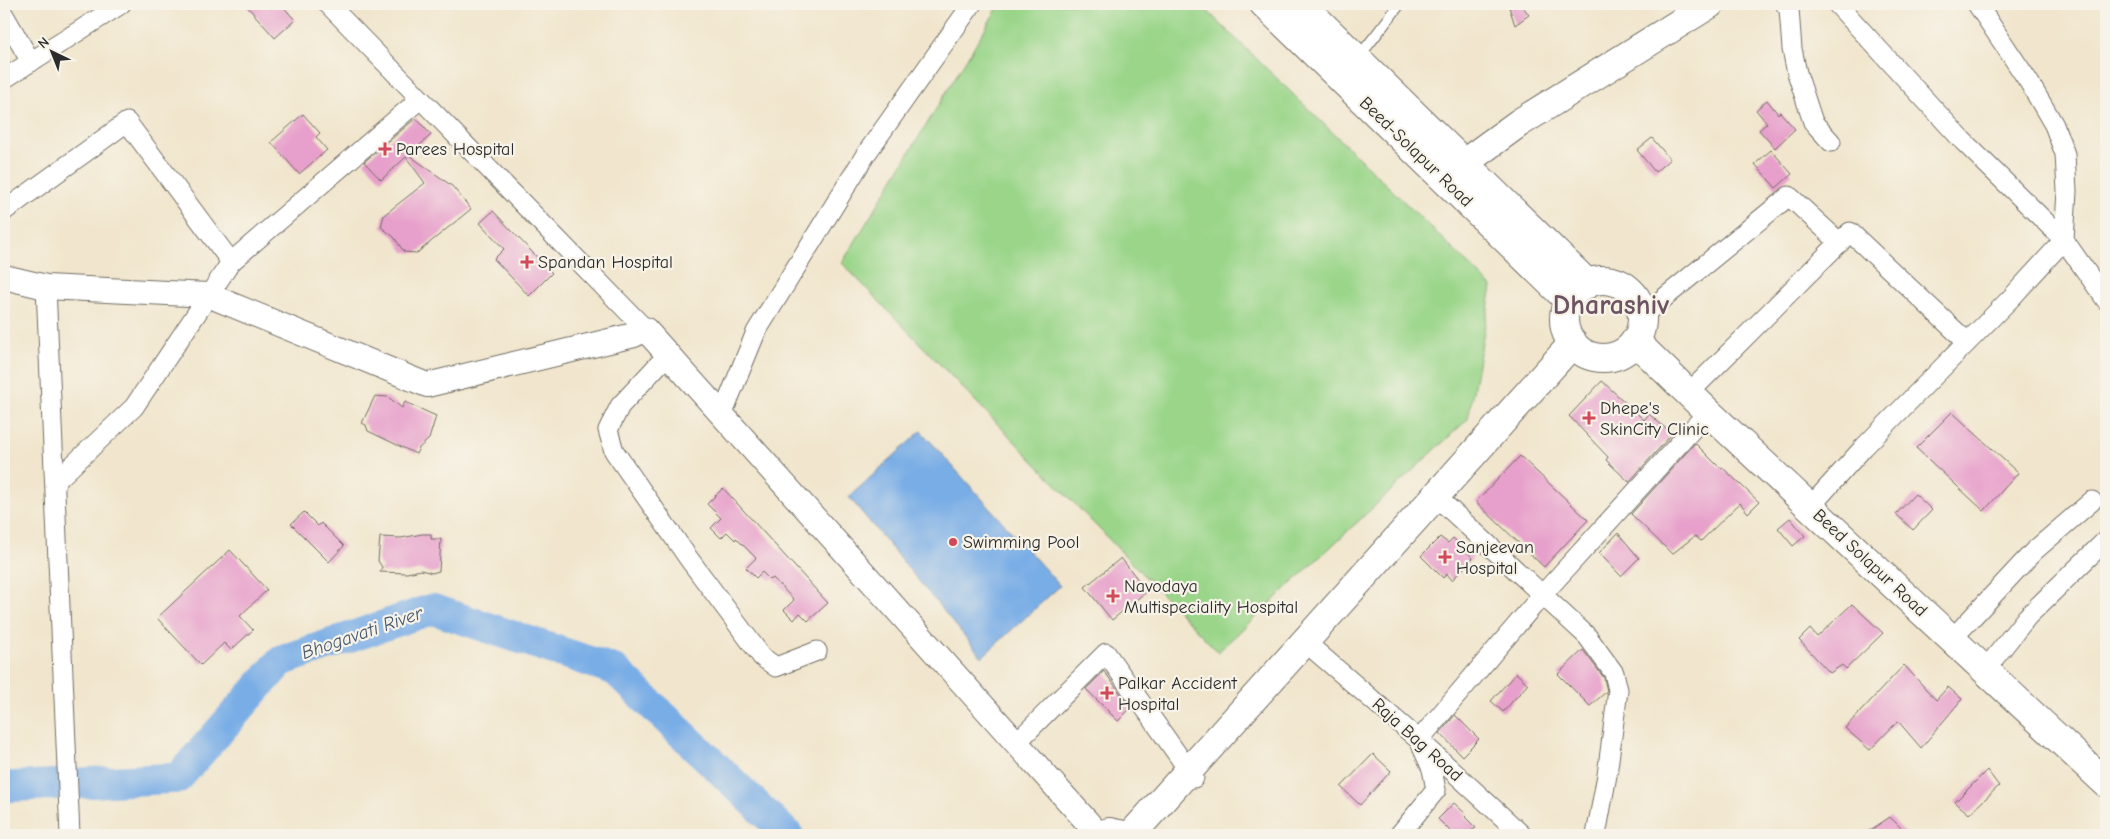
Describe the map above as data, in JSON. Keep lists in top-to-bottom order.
{
  "streets": {
    "main road": ["Beed-Solapur Road", "Beed Solapur Road"],
    "street": ["Raja Bag Road"]
  },
  "crossings": [
    ["Beed-Solapur Road", "Beed Solapur Road"]
  ],
  "districts": ["Dharashiv"],
  "water": ["Bhogavati River"],
  "places": {
    "health": [
      "Parees Hospital",
      "Spandan Hospital",
      "Dhepe's SkinCity Clinic",
      "Sanjeevan Hospital",
      "Navodaya Multispeciality Hospital",
      "Palkar Accident Hospital"
    ],
    "other": ["Swimming Pool"]
  },
  "north": "top left"
}
